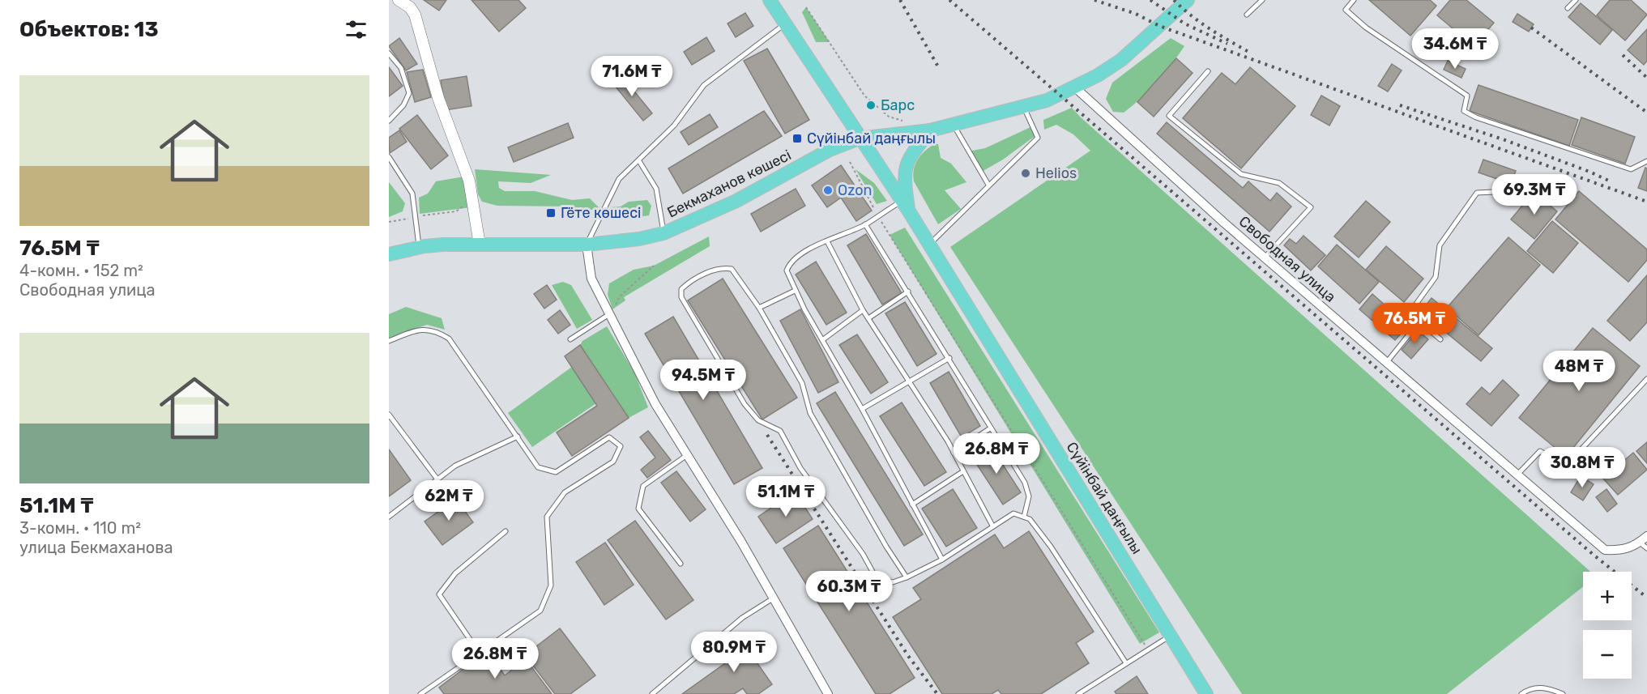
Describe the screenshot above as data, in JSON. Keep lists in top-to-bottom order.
{
  "streets": {
    "main road": ["Бекмаханов көшесі", "Сүйінбай даңғылы"],
    "street": ["Свободная улица"]
  },
  "crossings": [
    ["Бекмаханов көшесі", "Свободная улица"],
    ["Бекмаханов көшесі", "Сүйінбай даңғылы"]
  ],
  "places": {
    "other": ["Барс", "Helios", "Ozon"],
    "transit": ["Сүйінбай даңғылы", "Гёте көшесі"]
  },
  "page": {
    "heading": "Объектов: 13",
    "price": [
      "34.6M ₸",
      "71.6M ₸",
      "69.3M ₸",
      "76.5M ₸",
      "48M ₸",
      "94.5M ₸",
      "26.8M ₸",
      "30.8M ₸",
      "51.1M ₸",
      "62M ₸",
      "60.3M ₸",
      "80.9M ₸",
      "26.8M ₸"
    ],
    "list": [
      {
        "name": "76.5M ₸",
        "note": "4-комн. · 152 m² · Свободная улица"
      },
      {
        "name": "51.1M ₸",
        "note": "3-комн. · 110 m² · улица Бекмаханова"
      }
    ],
    "map_buttons": ["+", "−"]
  }
}
